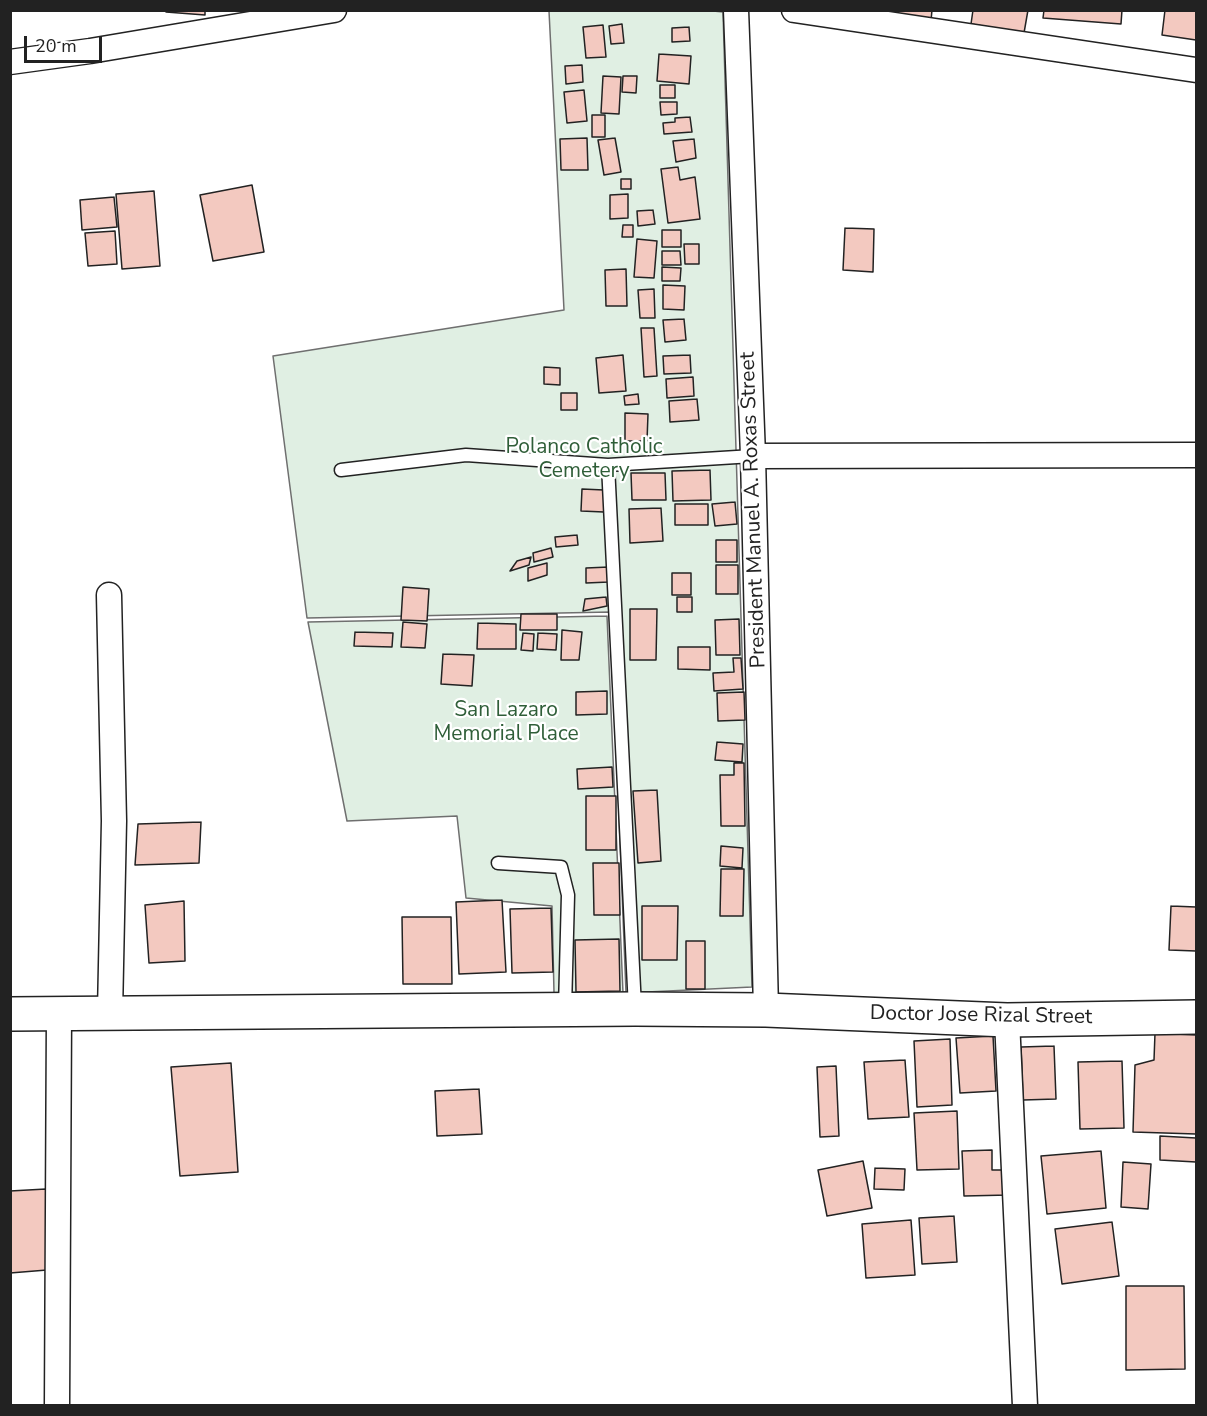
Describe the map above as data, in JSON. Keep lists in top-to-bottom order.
{
  "streets": {
    "main road": ["Doctor Jose Rizal Street"],
    "street": ["President Manuel A. Roxas Street"]
  },
  "crossings": [
    ["President Manuel A. Roxas Street", "Doctor Jose Rizal Street"]
  ],
  "parks": ["Polanco Catholic Cemetery", "San Lazaro Memorial Place"],
  "scale_bar": "20 m"
}
